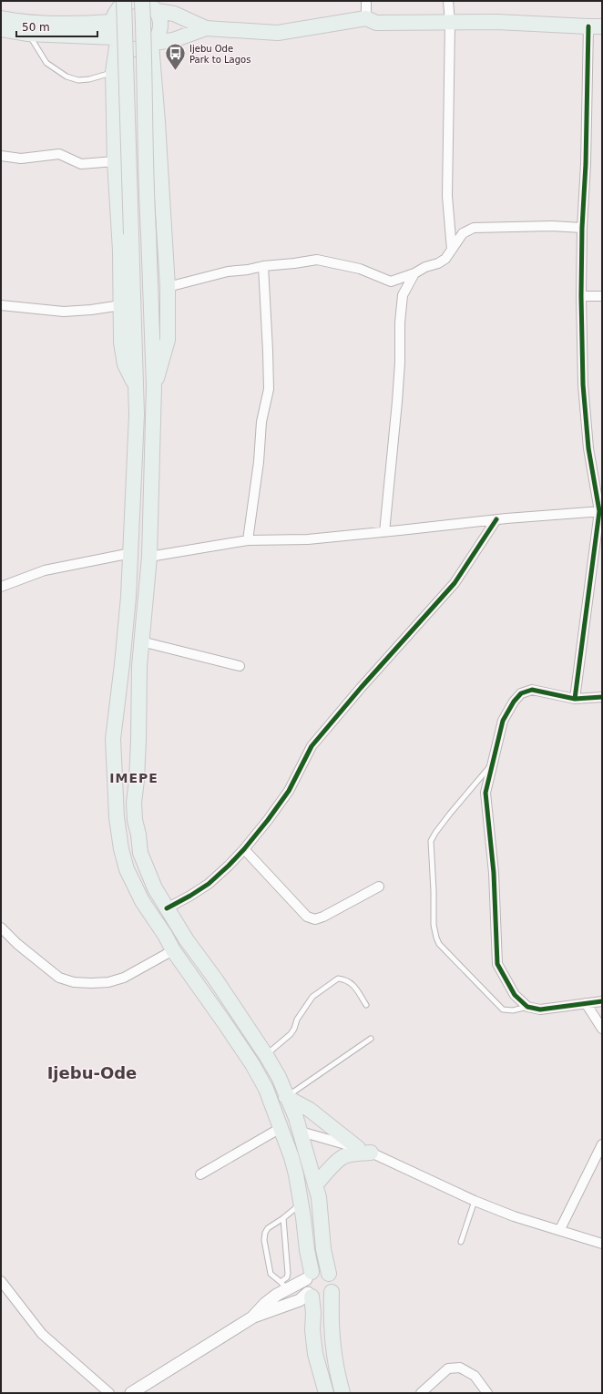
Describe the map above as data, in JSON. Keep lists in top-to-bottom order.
{
  "districts": ["IMEPE", "Ijebu-Ode"],
  "places": {
    "bus stop": ["Ijebu Ode Park to Lagos"]
  },
  "scale_bar": "50 m"
}
